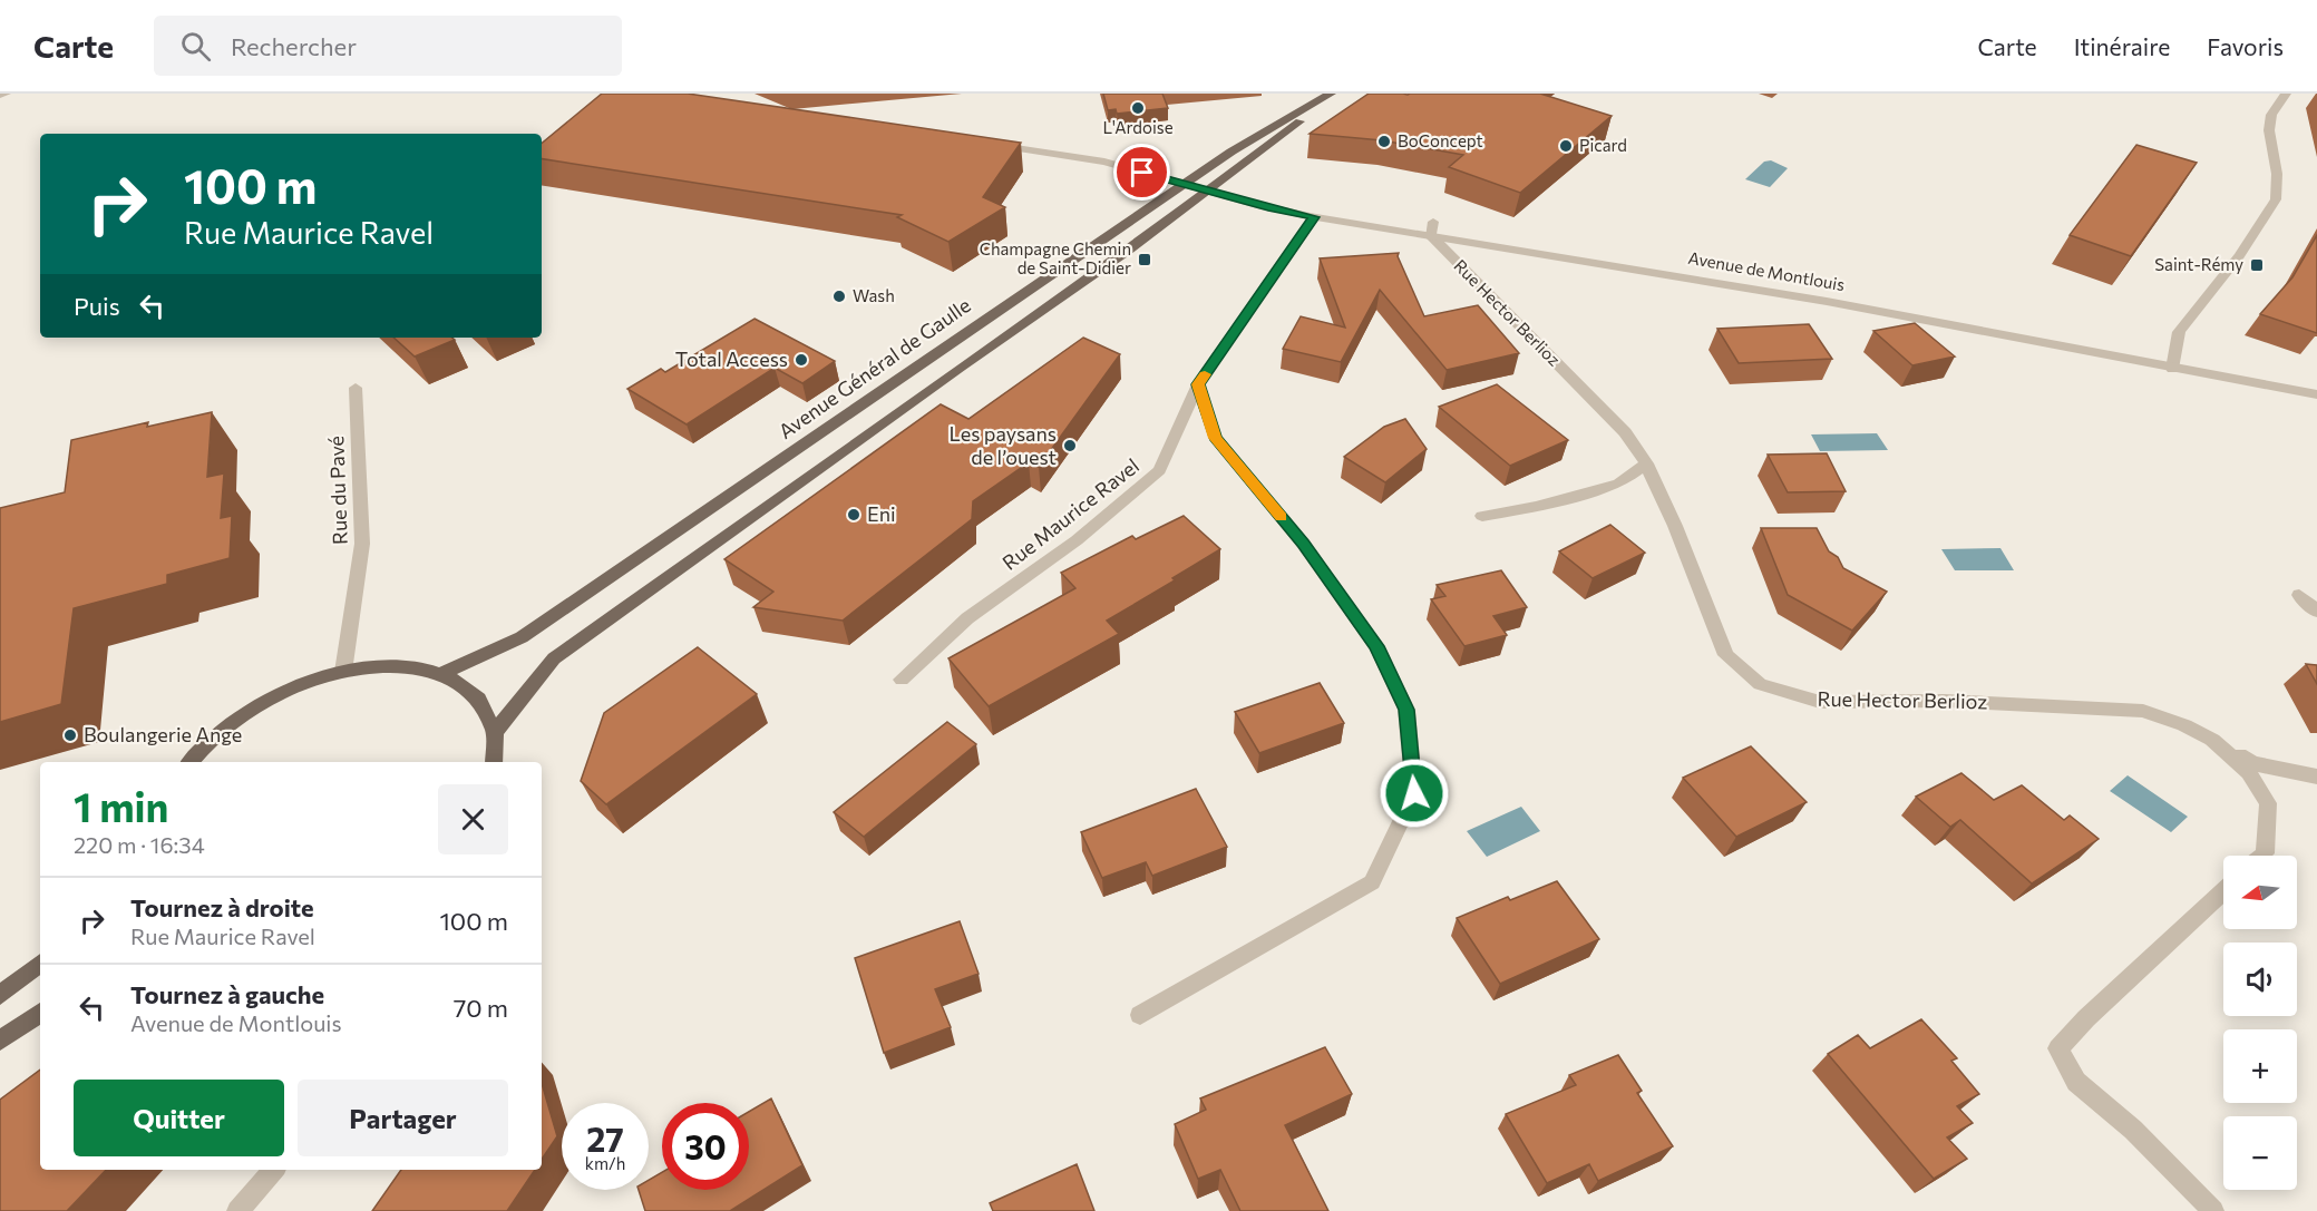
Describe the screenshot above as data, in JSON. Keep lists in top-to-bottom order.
{
  "streets": {
    "main road": ["Avenue Général de Gaulle"],
    "street": [
      "Avenue de Montlouis",
      "Rue Hector Berlioz",
      "Rue du Pavé",
      "Rue Maurice Ravel"
    ]
  },
  "crossings": [
    ["Avenue de Montlouis", "Rue Hector Berlioz"],
    ["Avenue de Montlouis", "Avenue Général de Gaulle"],
    ["Avenue de Montlouis", "Rue Maurice Ravel"]
  ],
  "places": {
    "other": [
      "L'Ardoise",
      "BoConcept",
      "Picard",
      "Wash",
      "Total Access",
      "Les paysans de l’ouest",
      "Eni",
      "Boulangerie Ange"
    ],
    "transit": ["Champagne Chemin de Saint-Didier", "Saint-Rémy"]
  },
  "north": "left",
  "page": {
    "header": "Carte",
    "search": "Rechercher",
    "nav": ["Carte", "Itinéraire", "Favoris"],
    "turn": ["100 m", "Rue Maurice Ravel"],
    "then": "Puis",
    "heading": ["1 min", "220 m · 16:34"],
    "map_buttons": ["+", "−"],
    "list": [
      {
        "name": "Tournez à droite",
        "note": "Rue Maurice Ravel",
        "value": "100 m"
      },
      {
        "name": "Tournez à gauche",
        "note": "Avenue de Montlouis",
        "value": "70 m"
      }
    ],
    "buttons": ["Quitter", "Partager"],
    "speed": "27 km/h",
    "limit": "30"
  }
}
